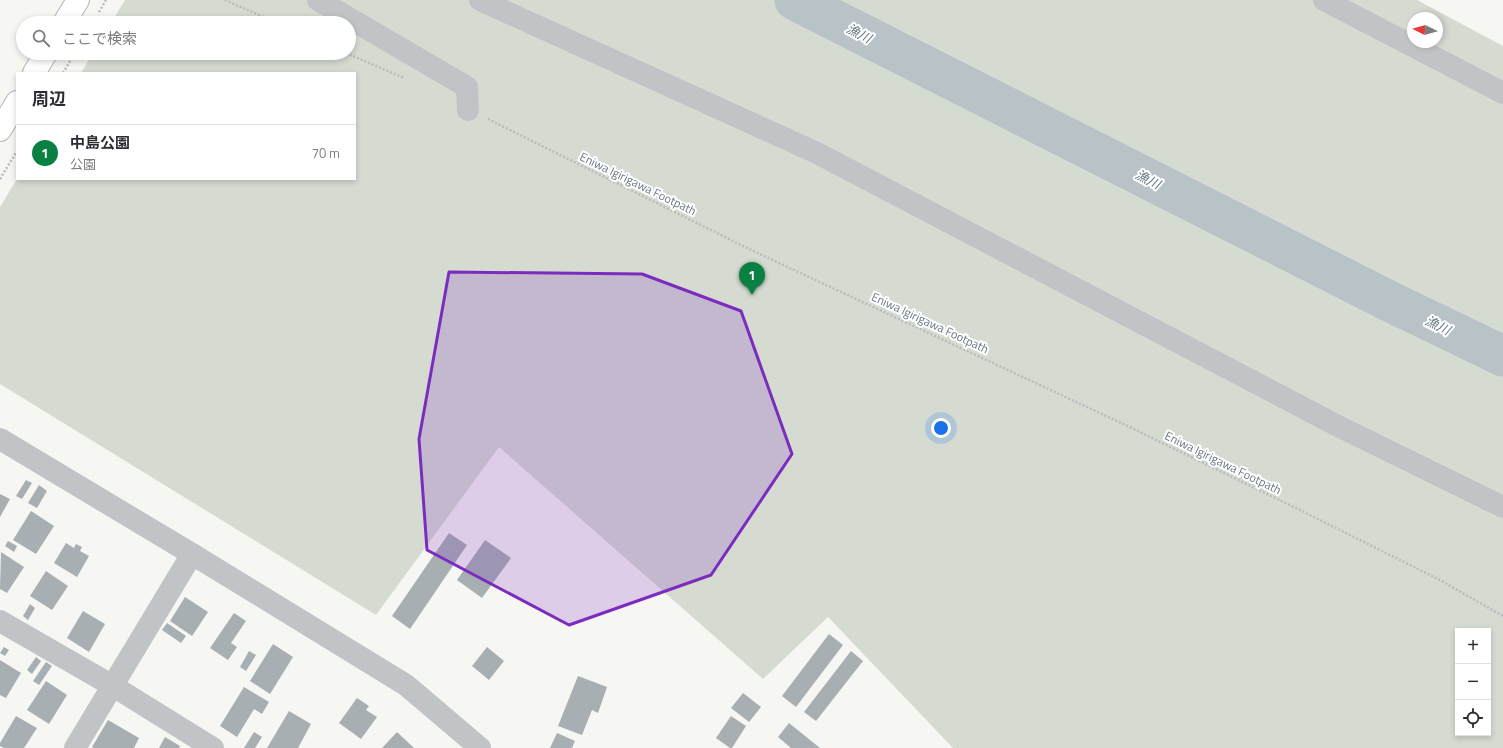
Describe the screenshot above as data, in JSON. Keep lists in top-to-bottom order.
{
  "streets": {
    "path": ["Eniwa Igirigawa Footpath"]
  },
  "water": ["漁川"],
  "north": "left",
  "page": {
    "search": "ここで検索",
    "heading": "周辺",
    "list": [
      {
        "mark": "1",
        "name": "中島公園",
        "note": "公園",
        "value": "70 m"
      }
    ],
    "pins": "1",
    "map_buttons": ["+", "−"]
  }
}
